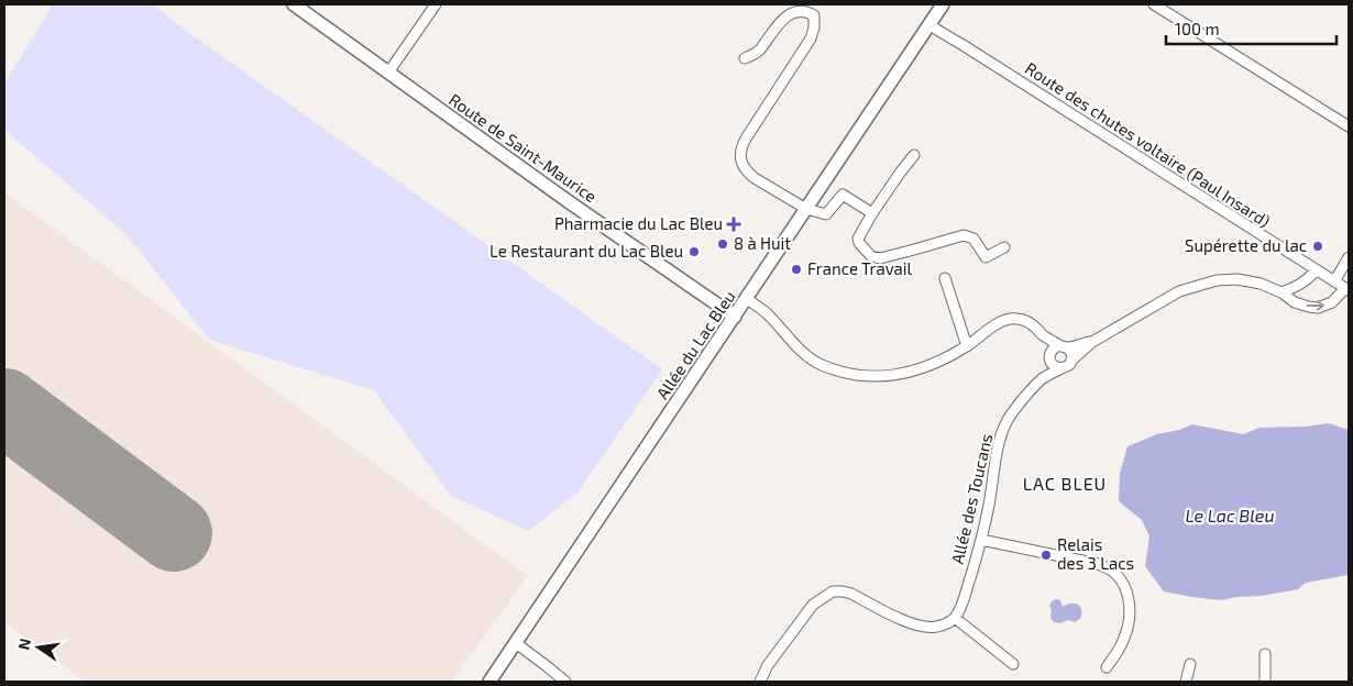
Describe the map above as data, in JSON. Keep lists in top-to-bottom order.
{
  "streets": {
    "street": [
      "Route des chutes voltaire (Paul Insard)",
      "Route de Saint-Maurice",
      "Allée du Lac Bleu",
      "Allée des Toucans"
    ]
  },
  "crossings": [
    ["Route des chutes voltaire (Paul Insard)", "Allée du Lac Bleu"],
    ["Route de Saint-Maurice", "Allée du Lac Bleu"]
  ],
  "districts": ["LAC BLEU"],
  "water": ["Le Lac Bleu"],
  "places": {
    "health": ["Pharmacie du Lac Bleu"],
    "other": [
      "8 à Huit",
      "Supérette du lac",
      "Le Restaurant du Lac Bleu",
      "France Travail",
      "Relais des 3 Lacs"
    ]
  },
  "scale_bar": "100 m",
  "north": "left"
}
